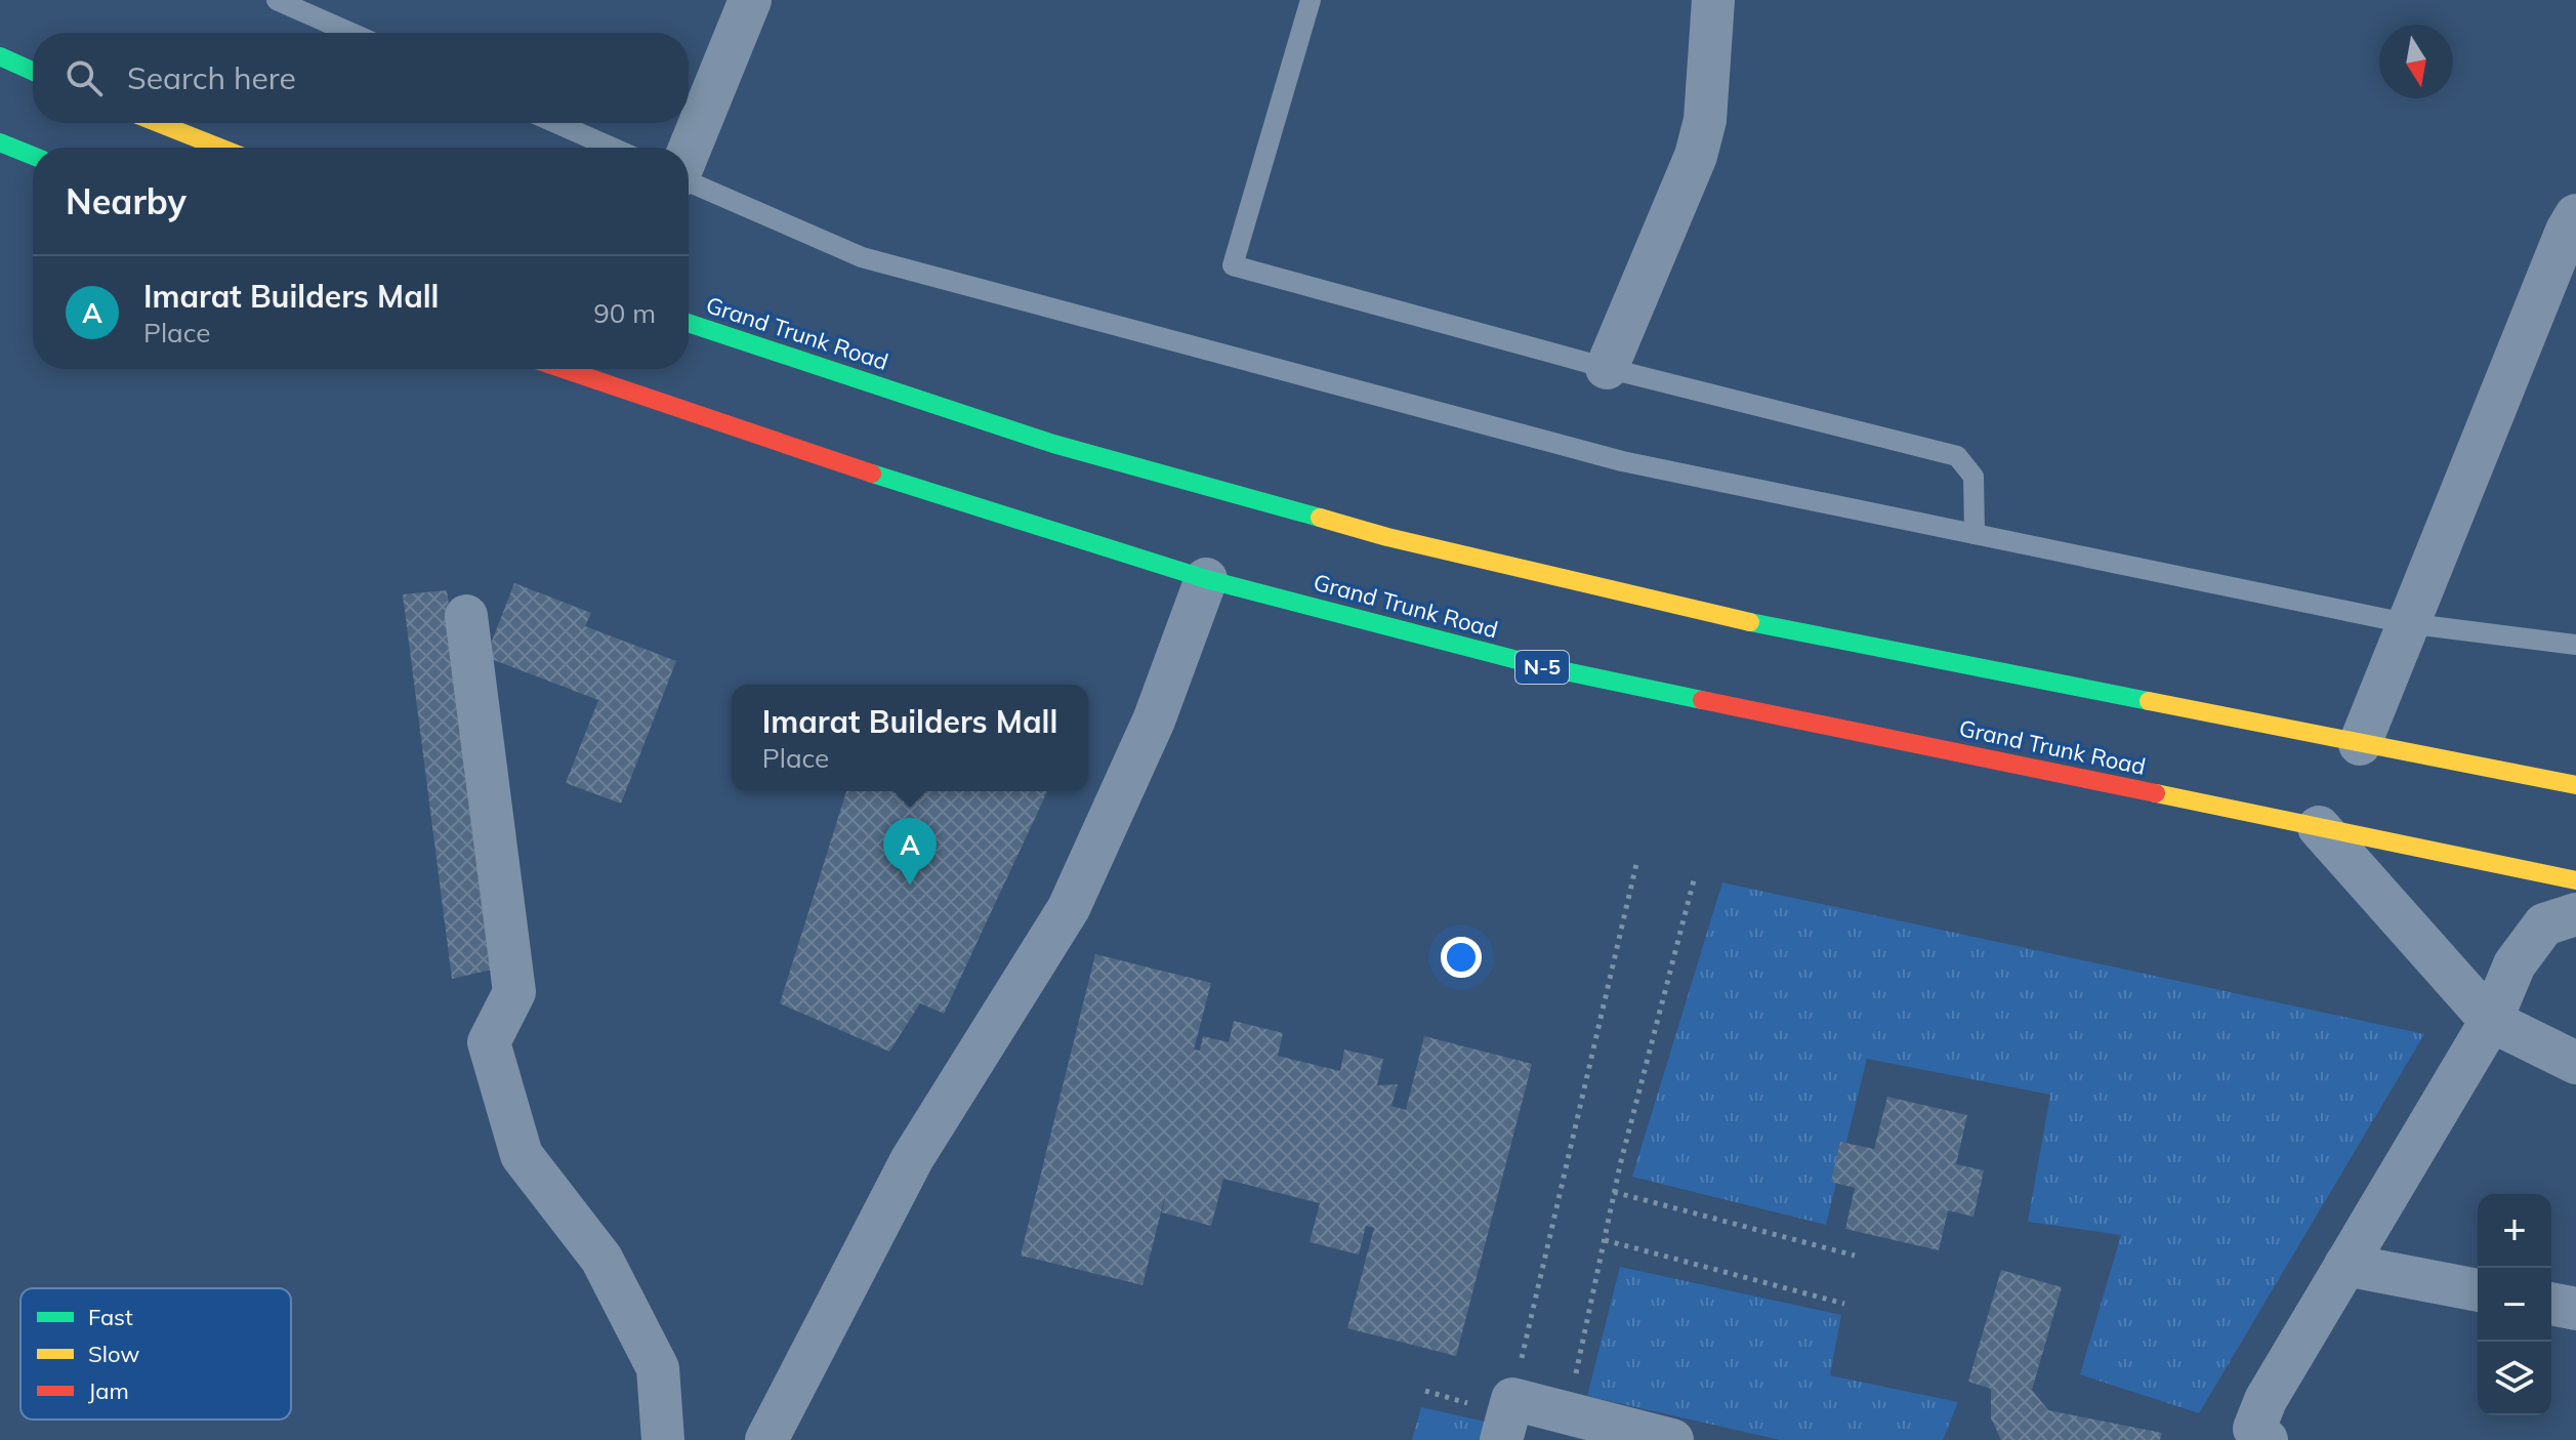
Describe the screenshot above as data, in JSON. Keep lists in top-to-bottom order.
{
  "streets": {
    "highway": ["Grand Trunk Road", "N-5"]
  },
  "legend": ["Fast", "Slow", "Jam"],
  "north": "bottom",
  "page": {
    "search": "Search here",
    "heading": "Nearby",
    "list": [
      {
        "mark": "A",
        "name": "Imarat Builders Mall",
        "note": "Place",
        "value": "90 m"
      }
    ],
    "popup": ["Imarat Builders Mall", "Place"],
    "pins": "A",
    "map_buttons": ["+", "−"]
  }
}
